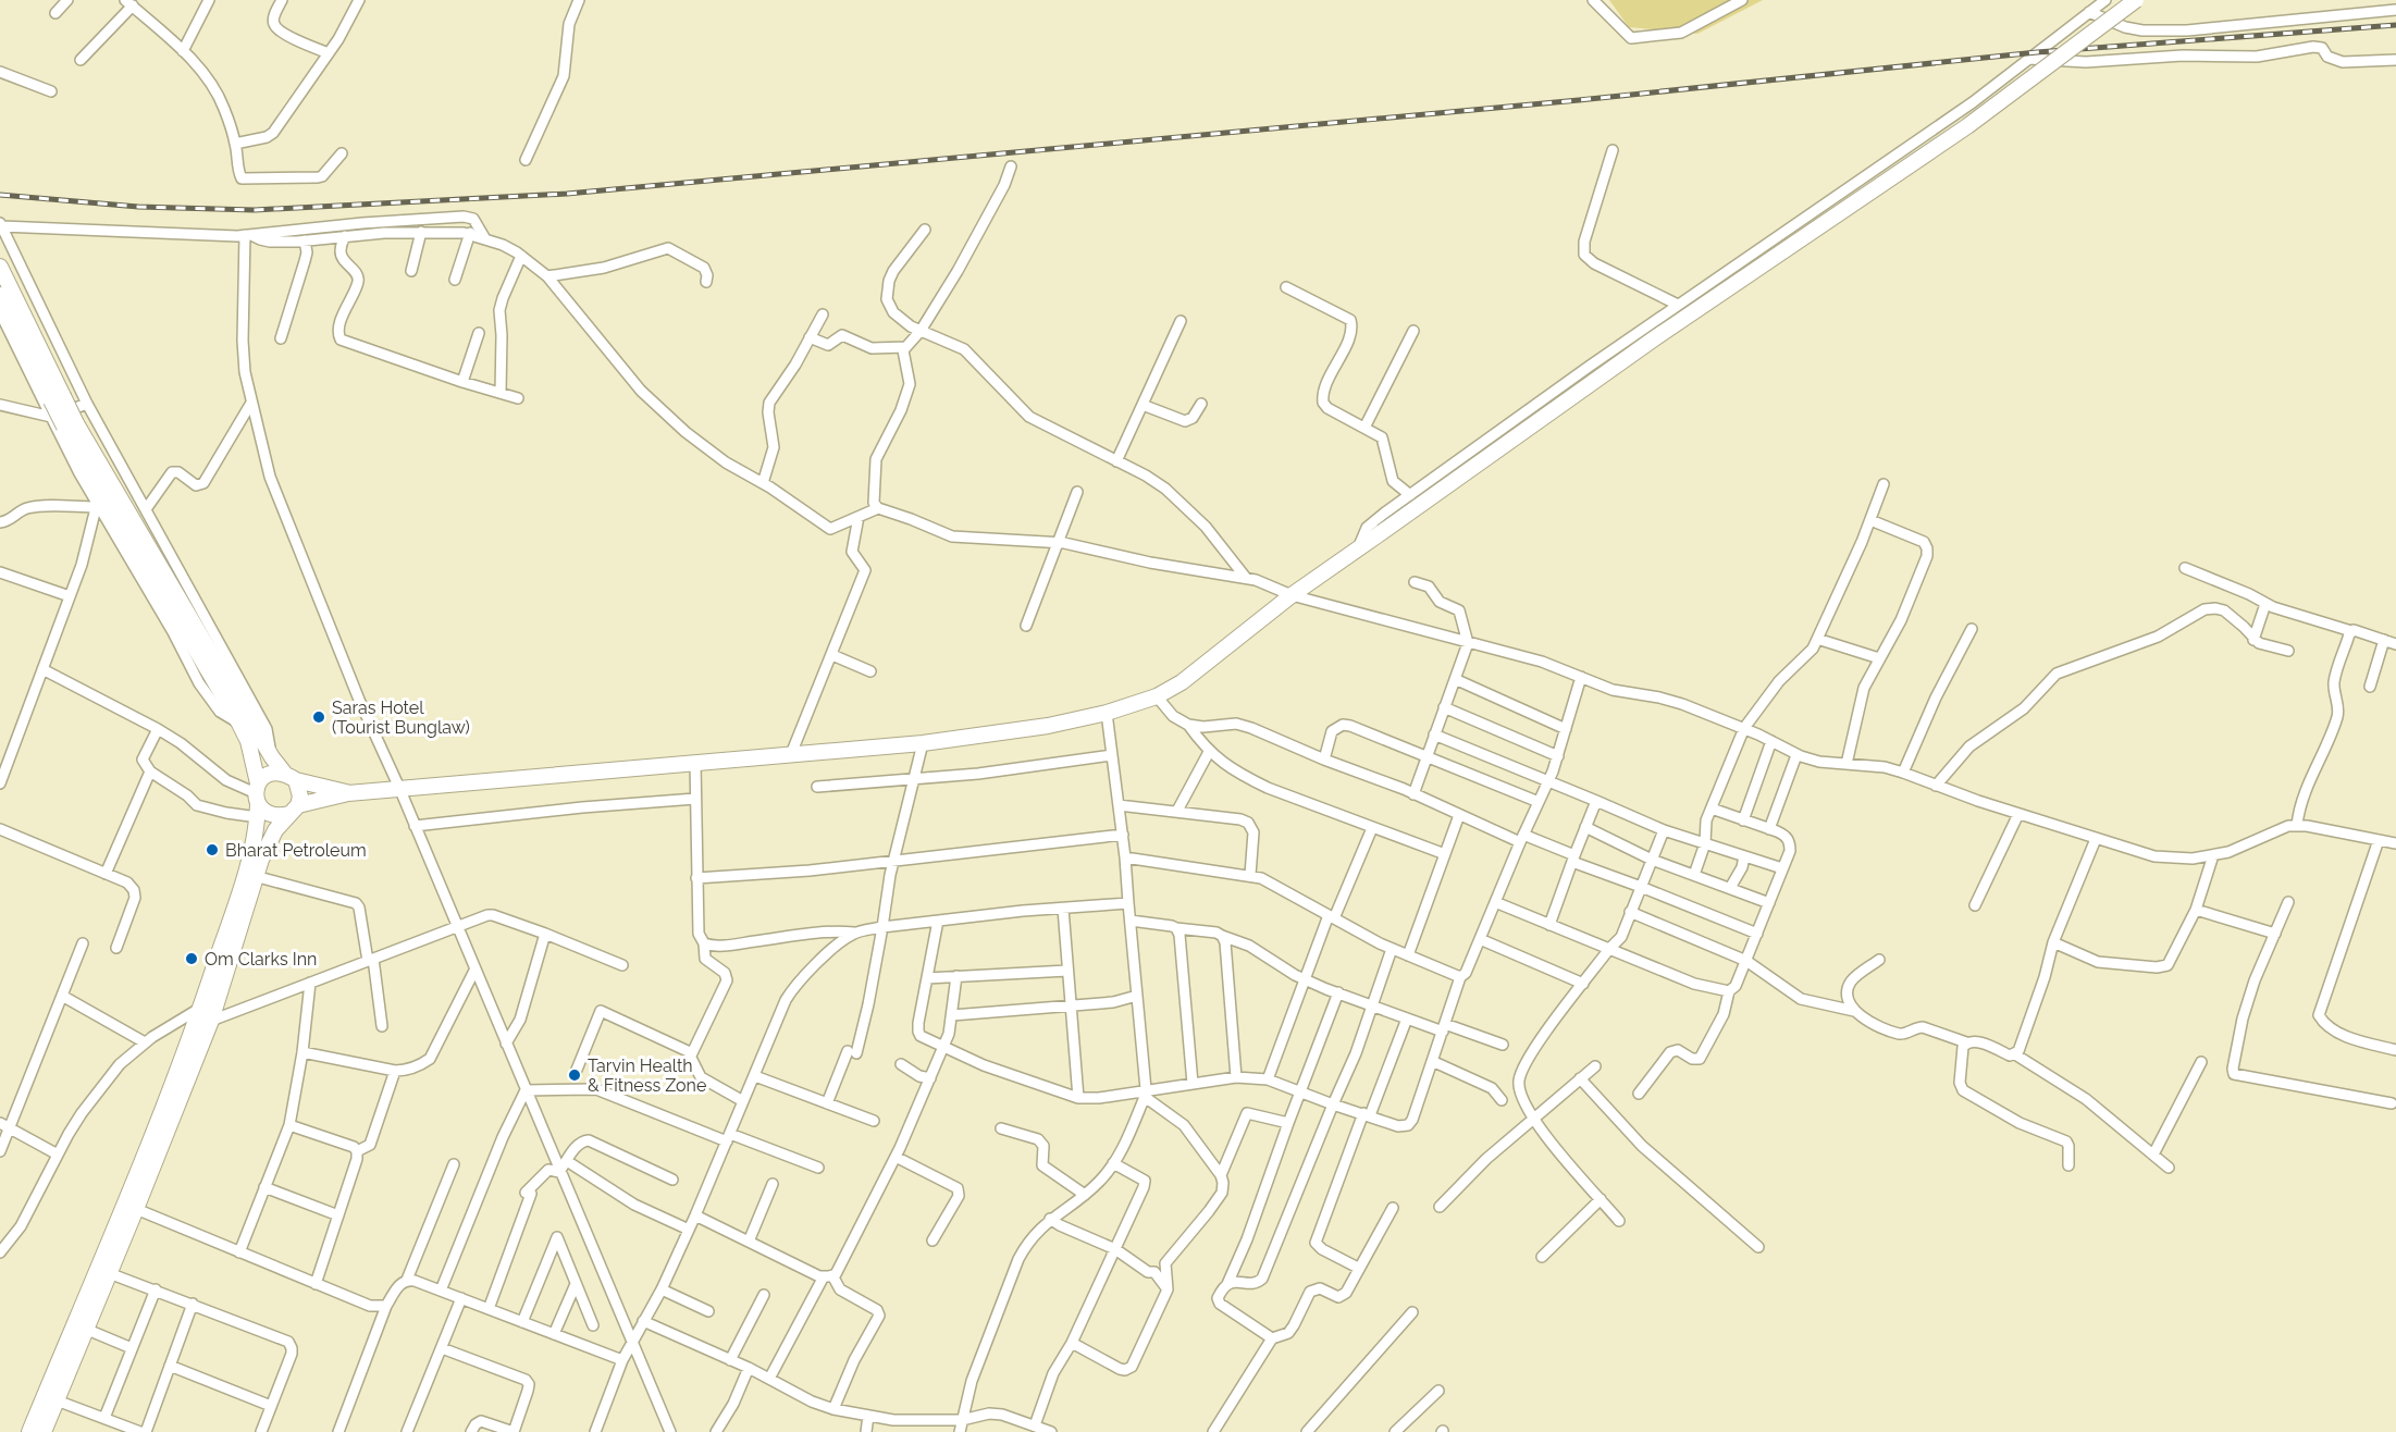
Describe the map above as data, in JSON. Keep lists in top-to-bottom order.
{
  "places": [
    "Saras Hotel (Tourist Bunglaw)",
    "Bharat Petroleum",
    "Om Clarks Inn",
    "Tarvin Health & Fitness Zone"
  ]
}
